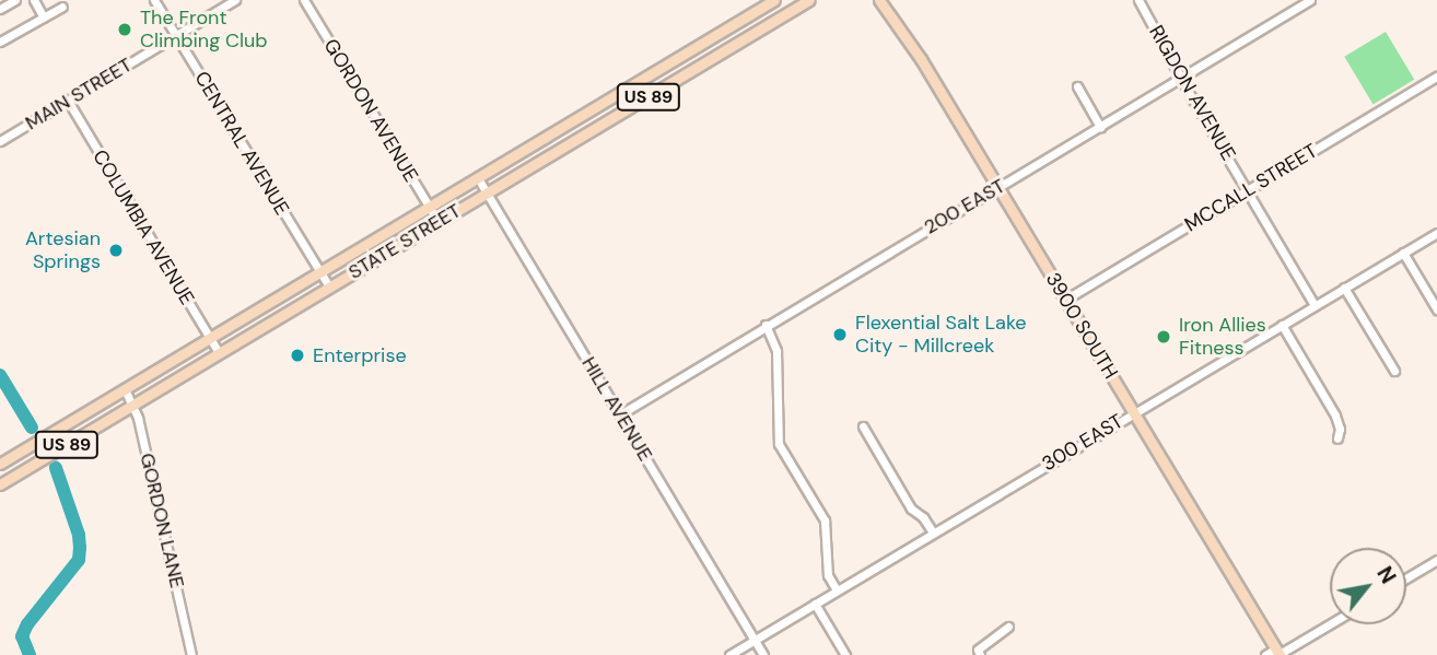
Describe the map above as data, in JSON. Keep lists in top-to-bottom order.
{
  "streets": {
    "main road": ["US 89", "STATE STREET", "3900 SOUTH"],
    "street": [
      "RIGDON AVENUE",
      "MAIN STREET",
      "GORDON AVENUE",
      "CENTRAL AVENUE",
      "MCCALL STREET",
      "200 EAST",
      "COLUMBIA AVENUE",
      "HILL AVENUE",
      "300 EAST",
      "GORDON LANE"
    ]
  },
  "crossings": [
    ["RIGDON AVENUE", "MCCALL STREET"],
    ["RIGDON AVENUE", "200 EAST"],
    ["RIGDON AVENUE", "300 EAST"],
    ["MAIN STREET", "CENTRAL AVENUE"],
    ["MAIN STREET", "COLUMBIA AVENUE"],
    ["GORDON AVENUE", "STATE STREET"],
    ["CENTRAL AVENUE", "STATE STREET"],
    ["MCCALL STREET", "3900 SOUTH"],
    ["200 EAST", "3900 SOUTH"],
    ["200 EAST", "HILL AVENUE"],
    ["COLUMBIA AVENUE", "STATE STREET"],
    ["STATE STREET", "HILL AVENUE"],
    ["STATE STREET", "GORDON LANE"],
    ["3900 SOUTH", "300 EAST"],
    ["HILL AVENUE", "300 EAST"]
  ],
  "places": [
    "The Front Climbing Club",
    "Artesian Springs",
    "Flexential Salt Lake City - Millcreek",
    "Iron Allies Fitness",
    "Enterprise"
  ],
  "north": "top right"
}
